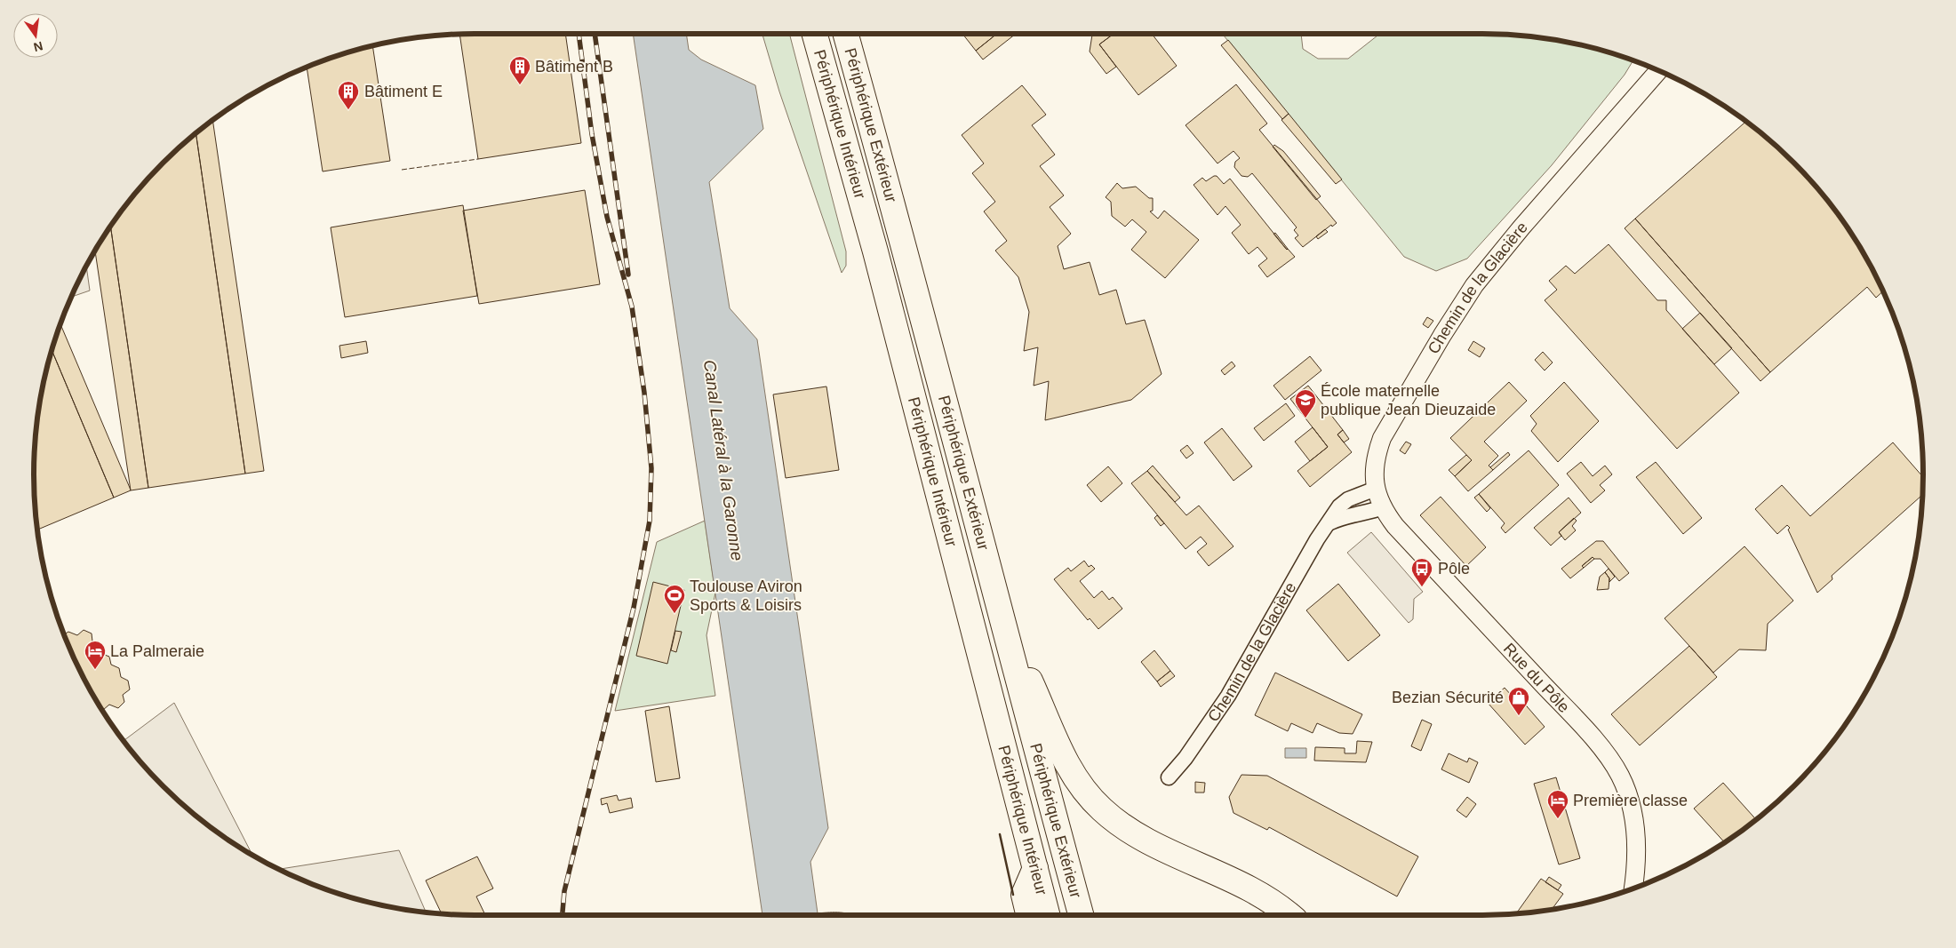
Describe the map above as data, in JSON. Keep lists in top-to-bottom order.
{
  "streets": {
    "highway": ["Périphérique Intérieur", "Périphérique Extérieur"],
    "street": ["Chemin de la Glacière", "Rue du Pôle"]
  },
  "crossings": [
    ["Chemin de la Glacière", "Rue du Pôle"]
  ],
  "water": ["Canal Latéral à la Garonne"],
  "places": {
    "building": ["Bâtiment B", "Bâtiment E"],
    "school or university": ["École maternelle publique Jean Dieuzaide"],
    "bus stop": ["Pôle"],
    "sports": ["Toulouse Aviron Sports & Loisirs"],
    "hotel": ["La Palmeraie", "Première classe"],
    "shop": ["Bezian Sécurité"]
  },
  "north": "bottom"
}
